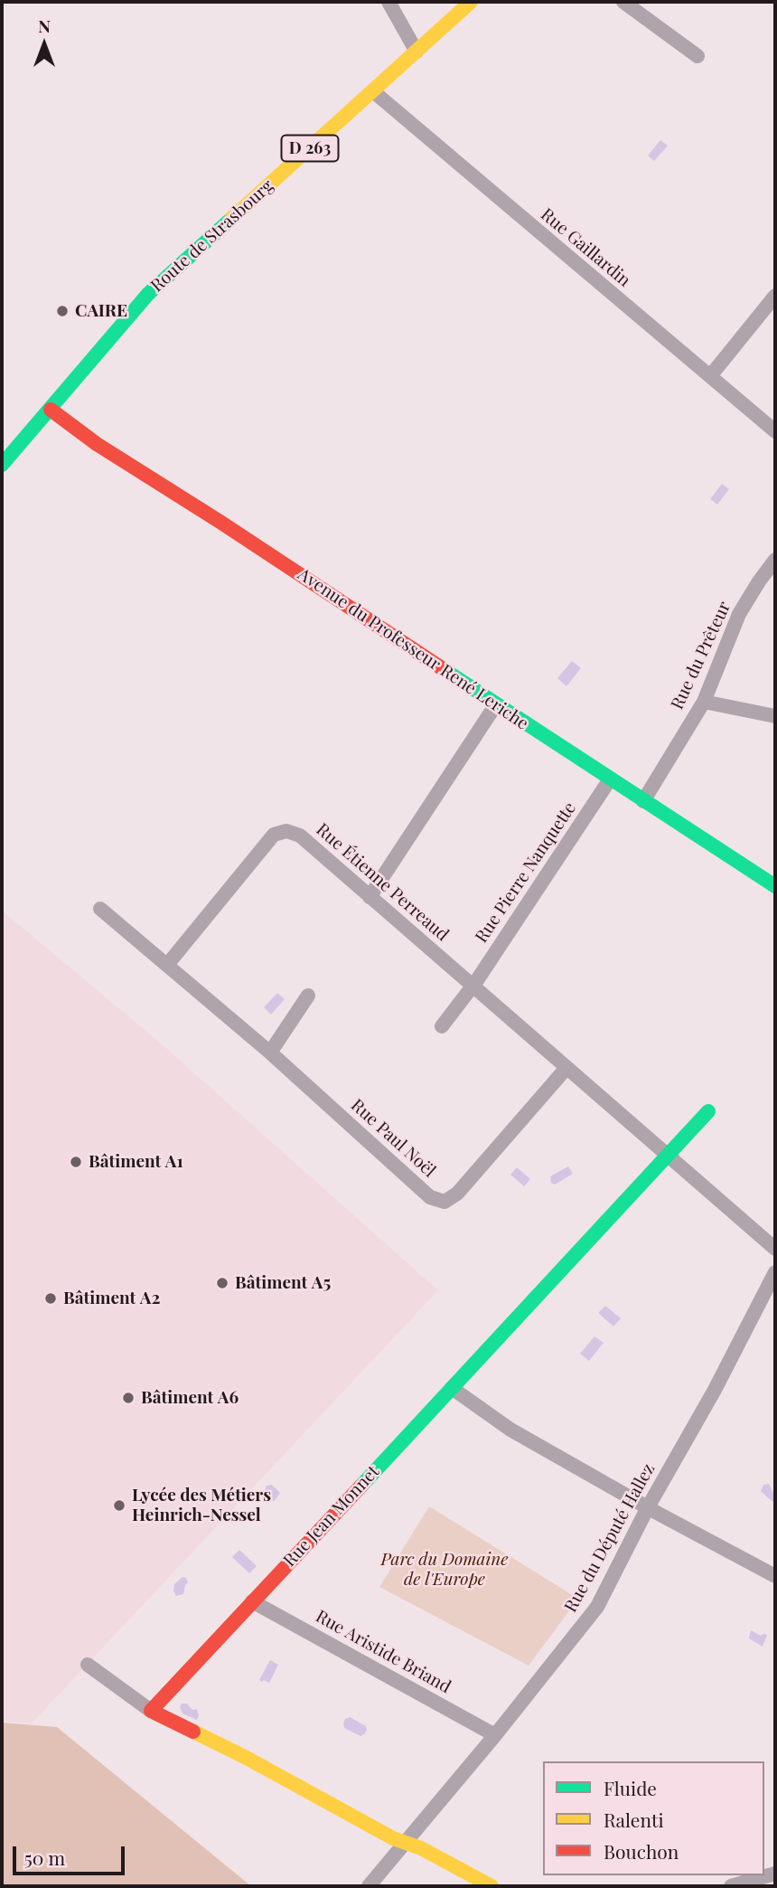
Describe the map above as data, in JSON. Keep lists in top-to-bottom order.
{
  "streets": {
    "street": [
      "D 263",
      "Route de Strasbourg",
      "Rue Gaillardin",
      "Avenue du Professeur René Leriche",
      "Rue du Prêteur",
      "Rue Pierre Nanquette",
      "Rue Étienne Perreaud",
      "Rue Paul Noël",
      "Rue Jean Monnet",
      "Rue du Député Hallez",
      "Rue Aristide Briand"
    ]
  },
  "crossings": [
    ["Route de Strasbourg", "Rue Gaillardin"],
    ["Route de Strasbourg", "Avenue du Professeur René Leriche"],
    ["Avenue du Professeur René Leriche", "Rue du Prêteur"],
    ["Avenue du Professeur René Leriche", "Rue Pierre Nanquette"],
    ["Rue Pierre Nanquette", "Rue Étienne Perreaud"],
    ["Rue Étienne Perreaud", "Rue Paul Noël"],
    ["Rue Étienne Perreaud", "Rue Jean Monnet"],
    ["Rue Jean Monnet", "Rue Aristide Briand"],
    ["Rue du Député Hallez", "Rue Aristide Briand"]
  ],
  "parks": ["Parc du Domaine de l'Europe"],
  "places": [
    "CAIRE",
    "Bâtiment A1",
    "Bâtiment A5",
    "Bâtiment A2",
    "Bâtiment A6",
    "Lycée des Métiers Heinrich-Nessel"
  ],
  "legend": ["Fluide", "Ralenti", "Bouchon"],
  "scale_bar": "50 m",
  "north": "top"
}
